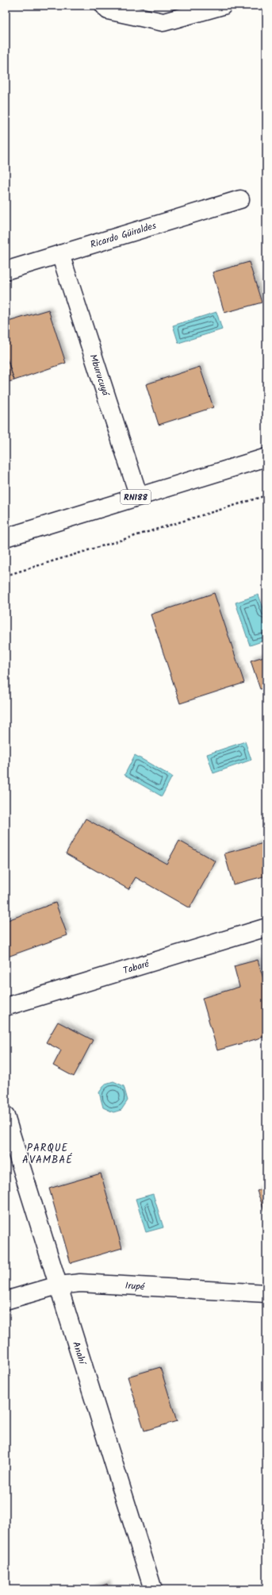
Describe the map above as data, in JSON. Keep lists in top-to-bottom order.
{
  "streets": {
    "street": [
      "Ricardo Güiraldes",
      "Mburucuyá",
      "RN188",
      "Tabaré",
      "Irupé",
      "Anahí"
    ]
  },
  "crossings": [
    ["Ricardo Güiraldes", "Mburucuyá"],
    ["Mburucuyá", "RN188"],
    ["Irupé", "Anahí"]
  ],
  "districts": ["PARQUE AVAMBAÉ"]
}
